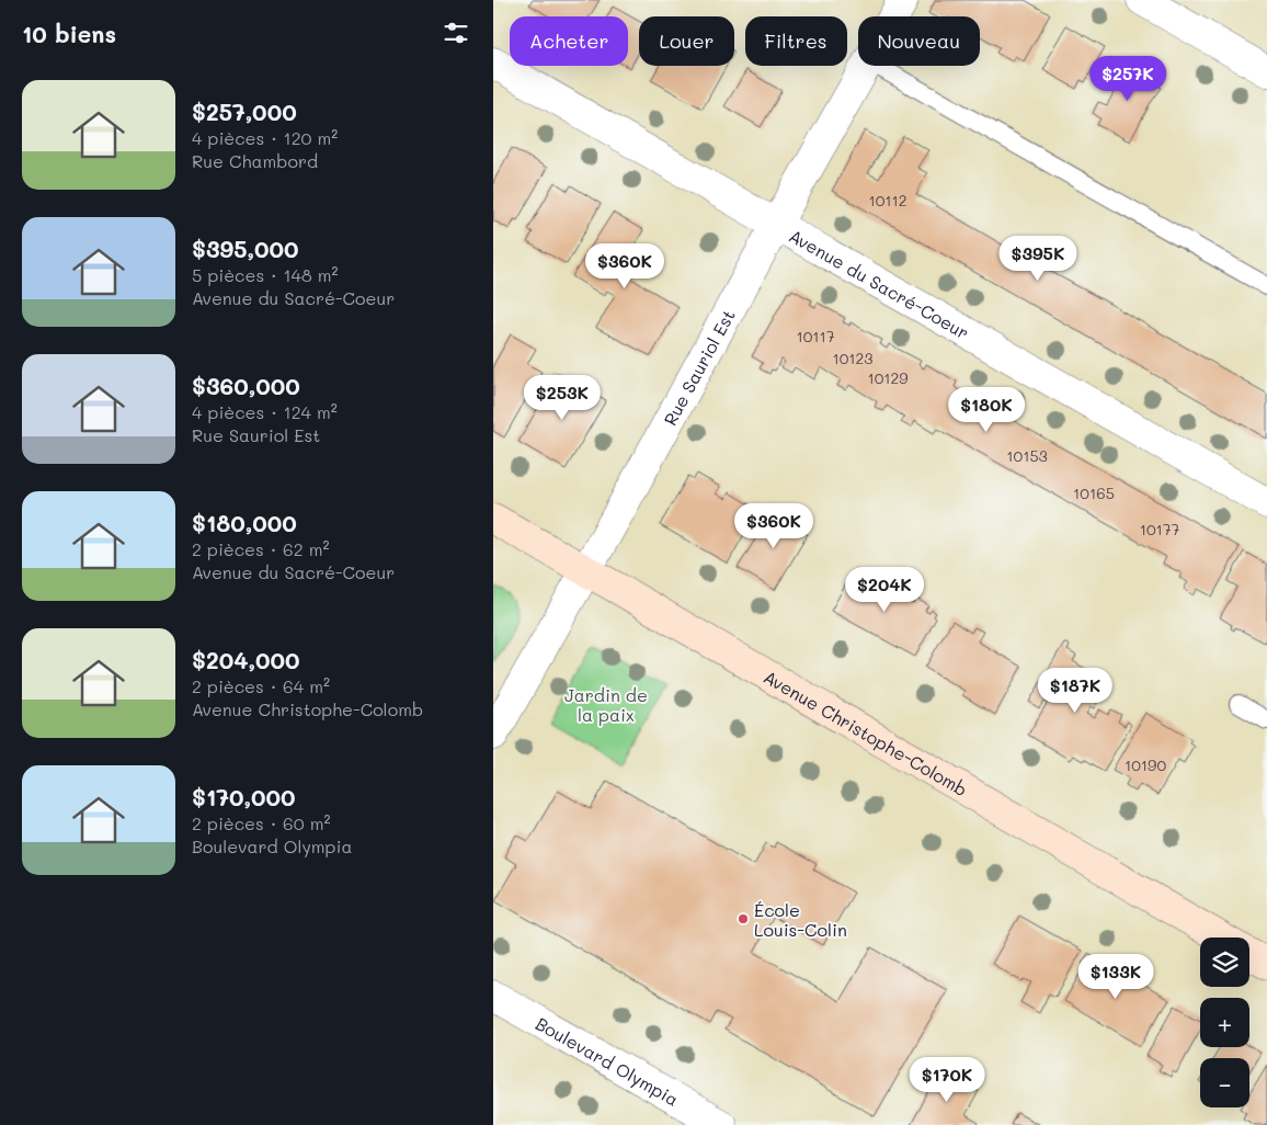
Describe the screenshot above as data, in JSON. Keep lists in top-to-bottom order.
{
  "streets": {
    "main road": ["Avenue Christophe-Colomb"],
    "street": ["Avenue du Sacré-Coeur", "Rue Sauriol Est", "Boulevard Olympia"]
  },
  "crossings": [
    ["Avenue du Sacré-Coeur", "Rue Sauriol Est"],
    ["Rue Sauriol Est", "Avenue Christophe-Colomb"]
  ],
  "parks": ["Jardin de la paix"],
  "places": ["École Louis-Colin"],
  "house_numbers": [
    "10112",
    "10117",
    "10123",
    "10129",
    "10153",
    "10165",
    "10177",
    "10190"
  ],
  "page": {
    "heading": "10 biens",
    "chip": [
      "Acheter",
      "Louer",
      "Filtres",
      "Nouveau"
    ],
    "price": [
      "$257K",
      "$395K",
      "$360K",
      "$253K",
      "$180K",
      "$360K",
      "$204K",
      "$187K",
      "$133K",
      "$170K"
    ],
    "list": [
      {
        "name": "$257,000",
        "note": "4 pièces · 120 m² · Rue Chambord"
      },
      {
        "name": "$395,000",
        "note": "5 pièces · 148 m² · Avenue du Sacré-Coeur"
      },
      {
        "name": "$360,000",
        "note": "4 pièces · 124 m² · Rue Sauriol Est"
      },
      {
        "name": "$180,000",
        "note": "2 pièces · 62 m² · Avenue du Sacré-Coeur"
      },
      {
        "name": "$204,000",
        "note": "2 pièces · 64 m² · Avenue Christophe-Colomb"
      },
      {
        "name": "$170,000",
        "note": "2 pièces · 60 m² · Boulevard Olympia"
      }
    ],
    "map_buttons": ["+", "−"]
  }
}
